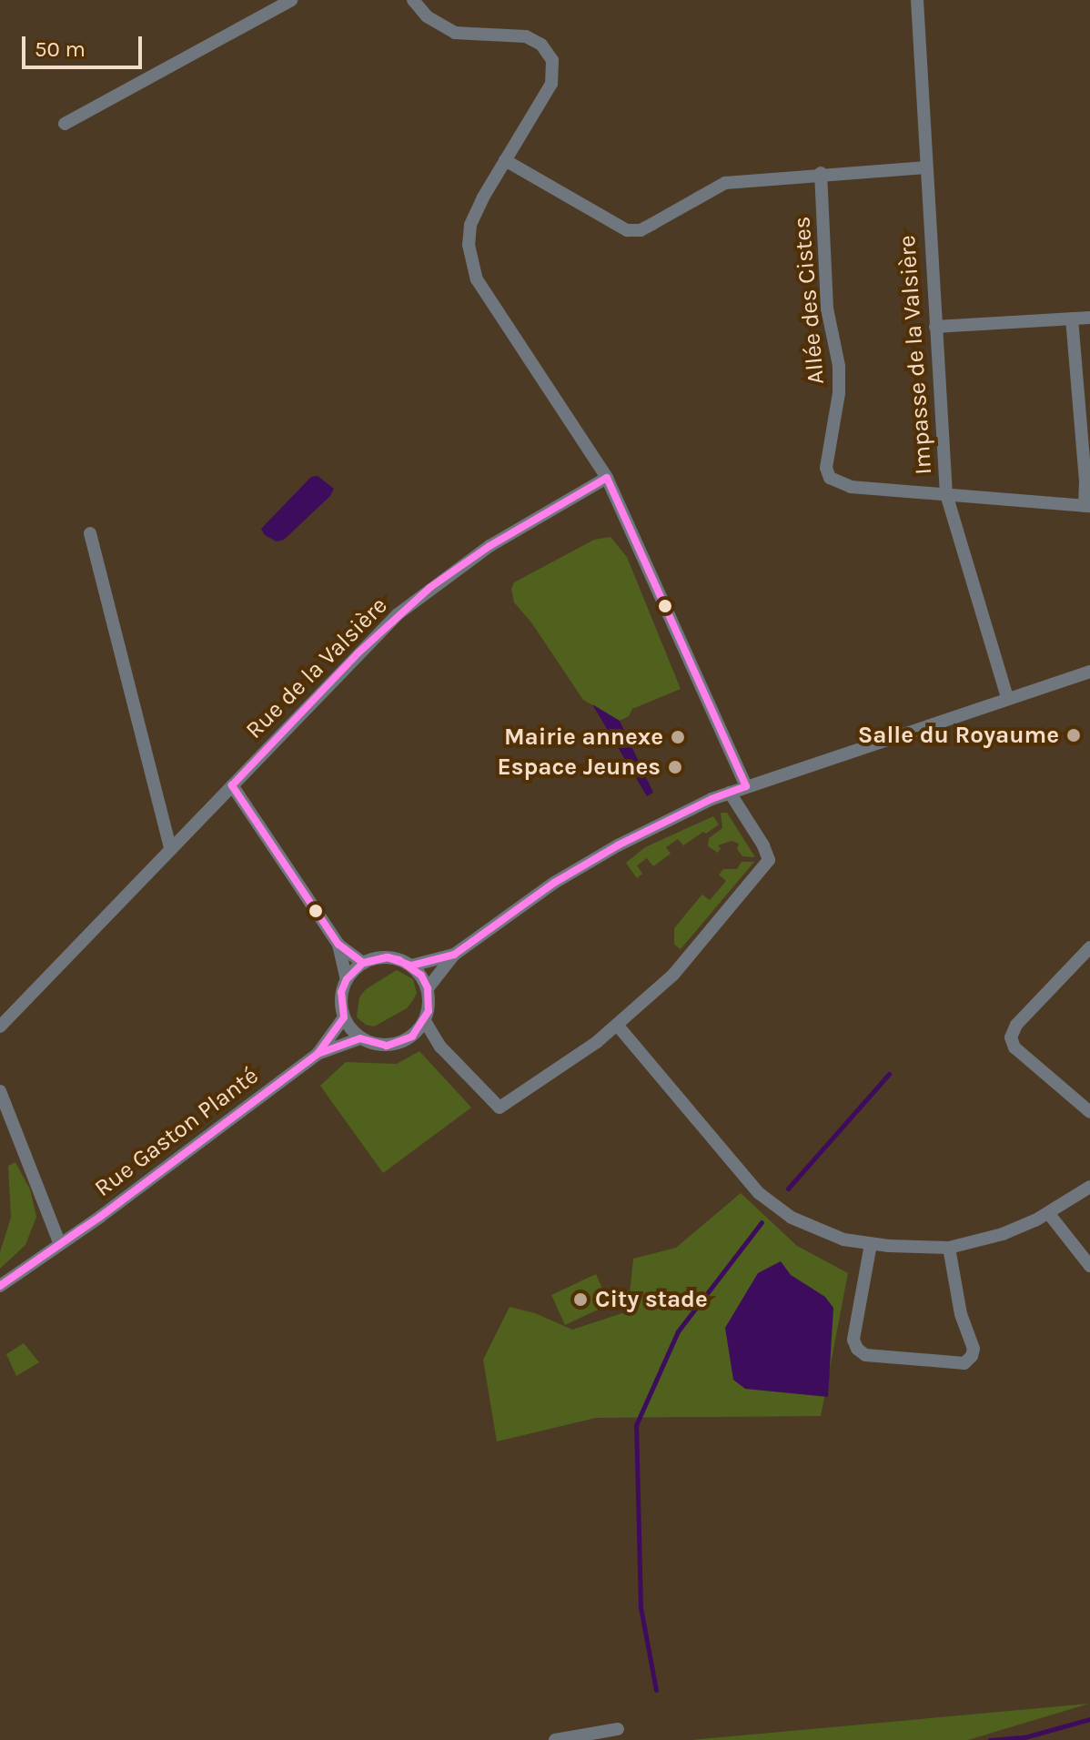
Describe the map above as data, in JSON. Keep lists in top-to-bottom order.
{
  "streets": {
    "street": [
      "Allée des Cistes",
      "Impasse de la Valsière",
      "Rue de la Valsière",
      "Rue Gaston Planté"
    ]
  },
  "crossings": [
    ["Allée des Cistes", "Impasse de la Valsière"]
  ],
  "places": [
    "Salle du Royaume",
    "Mairie annexe",
    "Espace Jeunes",
    "City stade"
  ],
  "scale_bar": "50 m"
}
